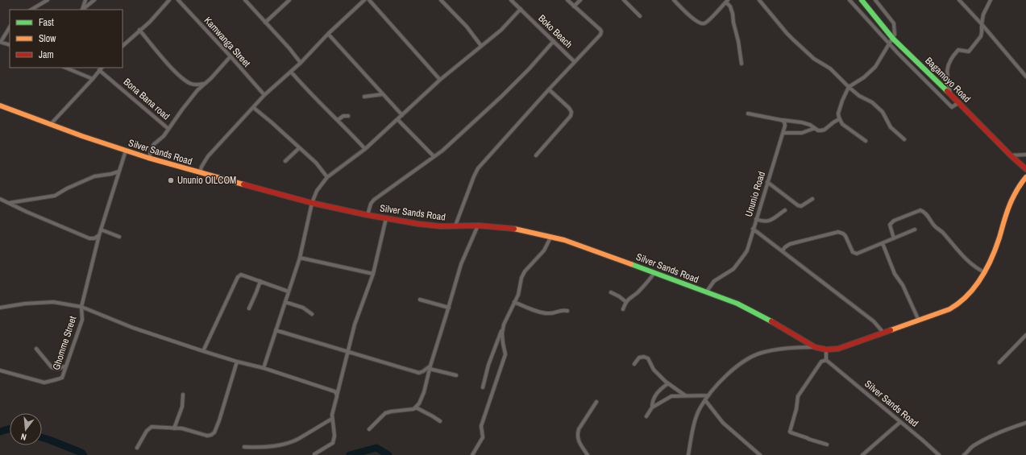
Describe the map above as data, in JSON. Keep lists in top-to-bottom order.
{
  "streets": {
    "main road": ["Bagamoyo Road", "Silver Sands Road"],
    "street": [
      "Boko Beach",
      "Kamwanga Street",
      "Bona Bana road",
      "Ununio Road",
      "Ghomme Street"
    ]
  },
  "crossings": [
    ["Silver Sands Road", "Ununio Road"],
    ["Silver Sands Road", "Ghomme Street"]
  ],
  "places": ["Ununio OILCOM"],
  "legend": ["Fast", "Slow", "Jam"],
  "north": "bottom"
}
